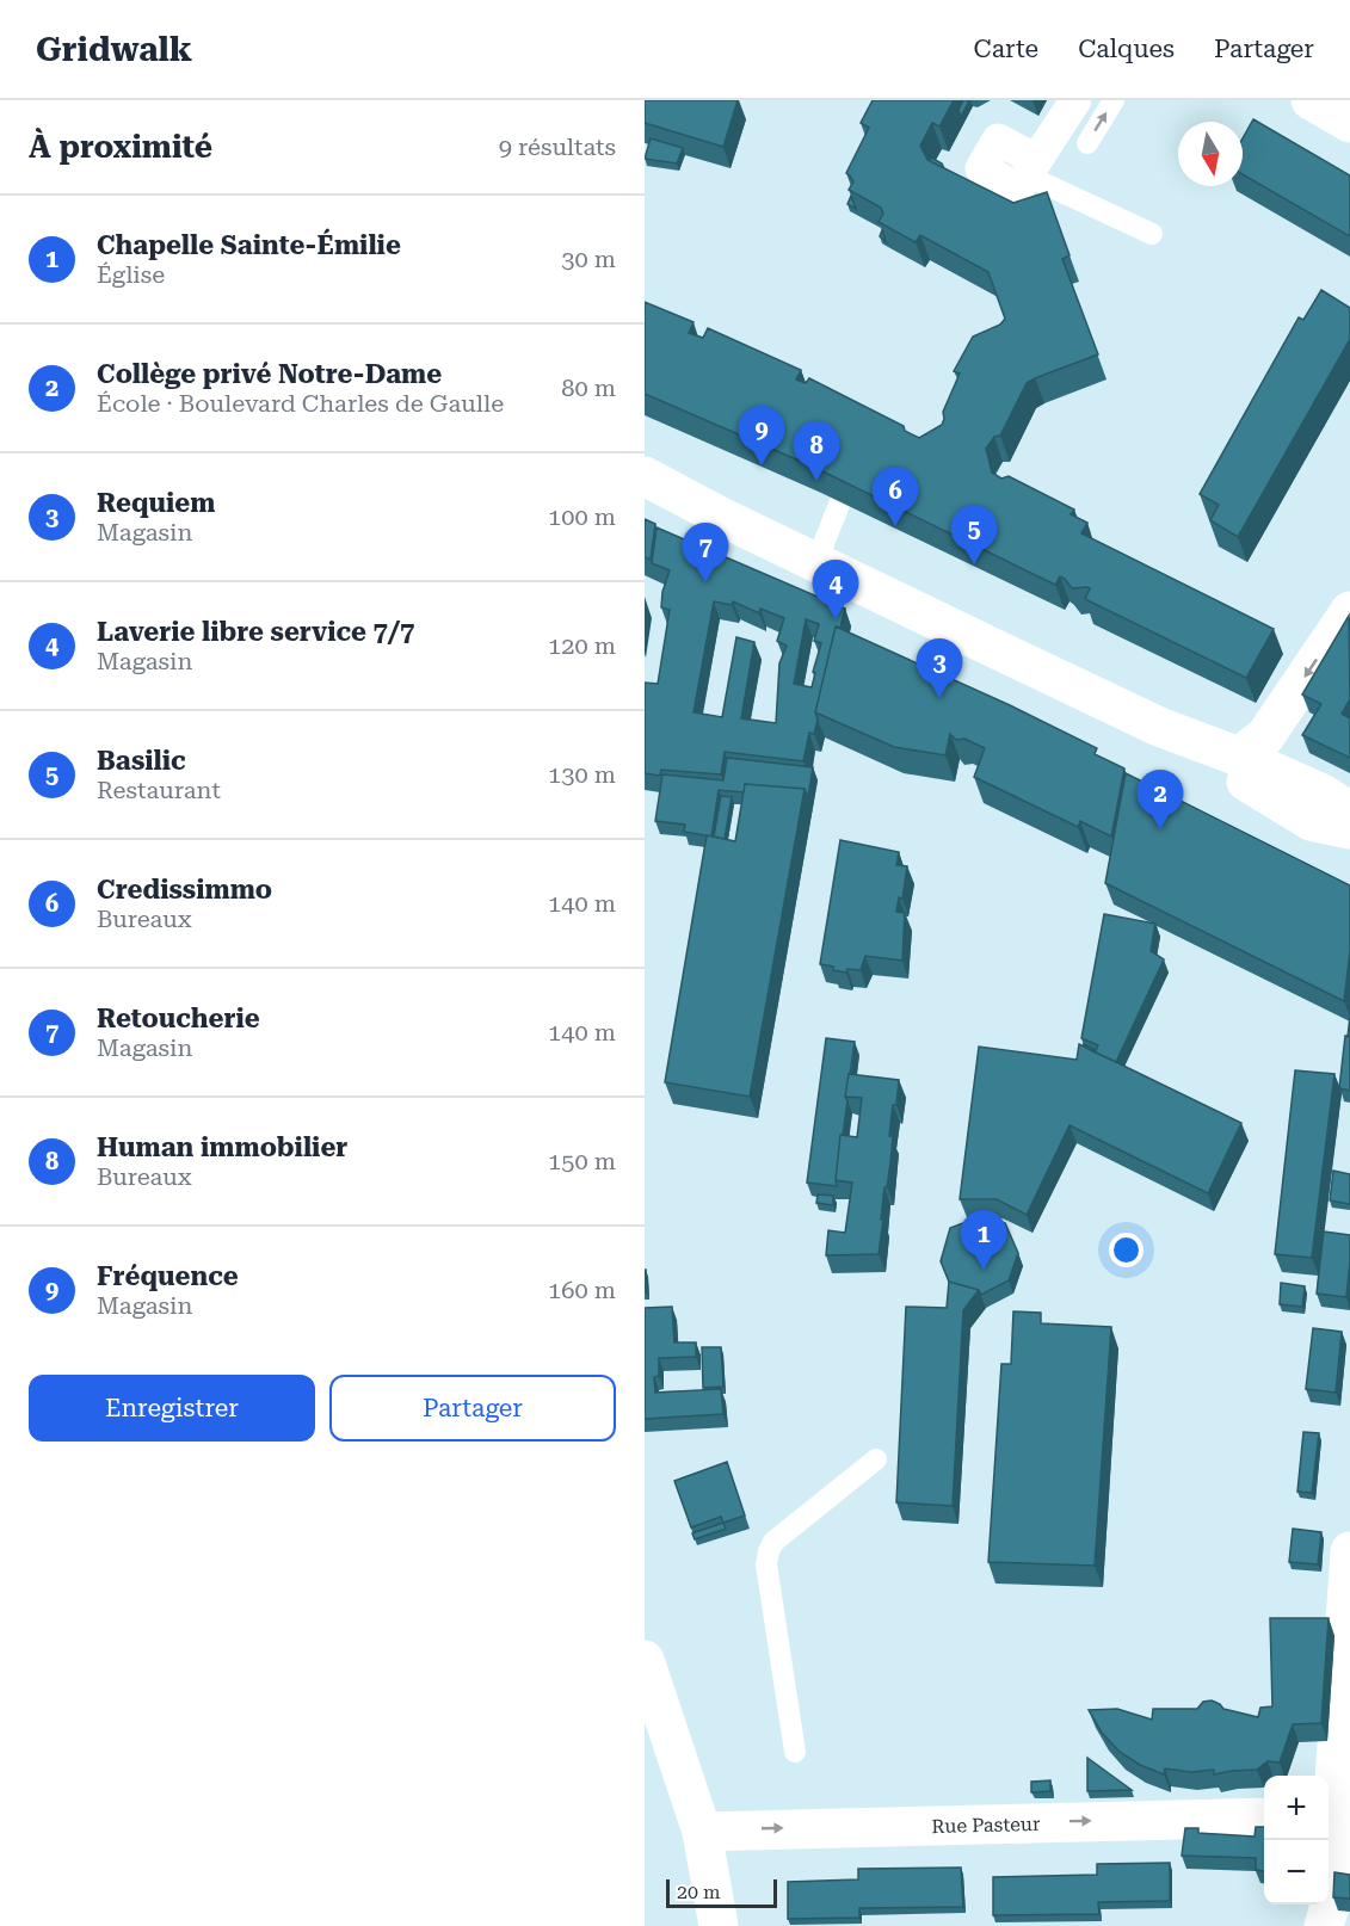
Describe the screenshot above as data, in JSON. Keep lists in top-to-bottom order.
{
  "streets": {
    "street": ["Rue Pasteur"]
  },
  "one_way": ["Rue Pasteur"],
  "scale_bar": "20 m",
  "north": "bottom",
  "page": {
    "header": "Gridwalk",
    "nav": ["Carte", "Calques", "Partager"],
    "heading": ["À proximité", "9 résultats"],
    "list": [
      {
        "mark": "1",
        "name": "Chapelle Sainte-Émilie",
        "note": "Église",
        "value": "30 m"
      },
      {
        "mark": "2",
        "name": "Collège privé Notre-Dame",
        "note": "École · Boulevard Charles de Gaulle",
        "value": "80 m"
      },
      {
        "mark": "3",
        "name": "Requiem",
        "note": "Magasin",
        "value": "100 m"
      },
      {
        "mark": "4",
        "name": "Laverie libre service 7/7",
        "note": "Magasin",
        "value": "120 m"
      },
      {
        "mark": "5",
        "name": "Basilic",
        "note": "Restaurant",
        "value": "130 m"
      },
      {
        "mark": "6",
        "name": "Credissimmo",
        "note": "Bureaux",
        "value": "140 m"
      },
      {
        "mark": "7",
        "name": "Retoucherie",
        "note": "Magasin",
        "value": "140 m"
      },
      {
        "mark": "8",
        "name": "Human immobilier",
        "note": "Bureaux",
        "value": "150 m"
      },
      {
        "mark": "9",
        "name": "Fréquence",
        "note": "Magasin",
        "value": "160 m"
      }
    ],
    "pins": [
      "9",
      "8",
      "6",
      "5",
      "7",
      "4",
      "3",
      "2",
      "1"
    ],
    "buttons": ["Enregistrer", "Partager"],
    "map_buttons": ["+", "−"],
    "scale": "20 m"
  }
}
